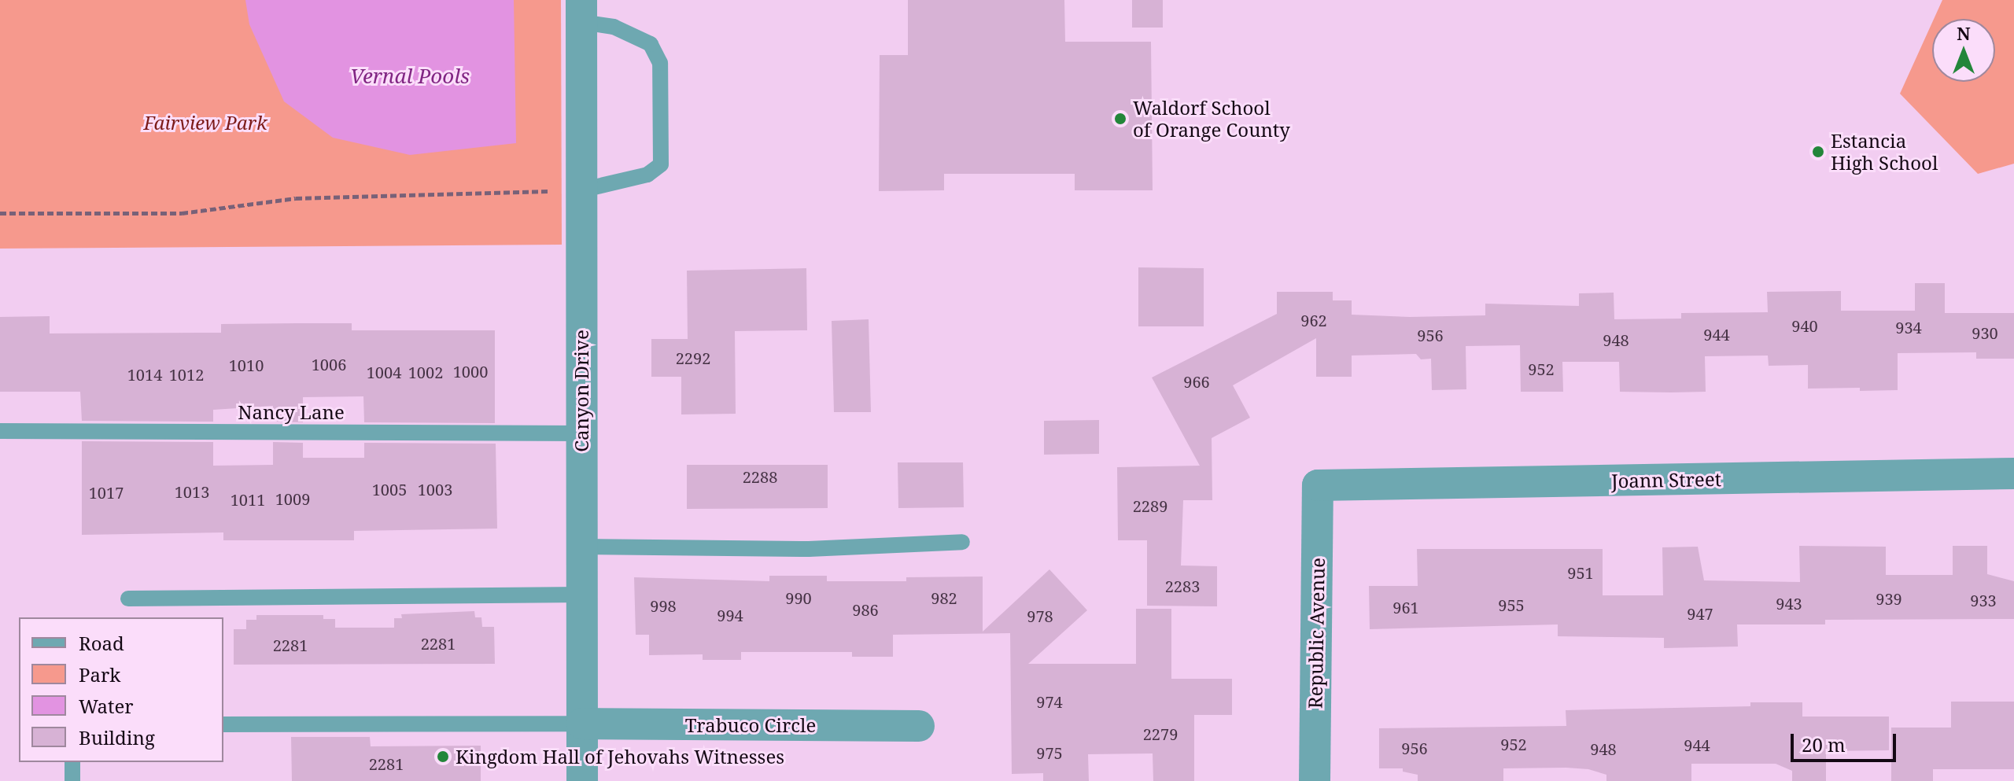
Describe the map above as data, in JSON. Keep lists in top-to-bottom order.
{
  "streets": {
    "street": [
      "Canyon Drive",
      "Joann Street",
      "Republic Avenue",
      "Trabuco Circle"
    ],
    "lane": ["Nancy Lane"]
  },
  "crossings": [
    ["Canyon Drive", "Nancy Lane"],
    ["Canyon Drive", "Trabuco Circle"],
    ["Joann Street", "Republic Avenue"]
  ],
  "water": ["Vernal Pools"],
  "parks": ["Fairview Park"],
  "places": ["Waldorf School of Orange County", "Estancia High School", "Kingdom Hall of Jehovahs Witnesses"],
  "house_numbers": [
    "962",
    "940",
    "934",
    "930",
    "944",
    "956",
    "948",
    "2292",
    "1006",
    "1010",
    "952",
    "1000",
    "1004",
    "1002",
    "1014",
    "1012",
    "966",
    "2288",
    "1005",
    "1003",
    "1013",
    "1017",
    "1009",
    "1011",
    "2289",
    "951",
    "2283",
    "990",
    "982",
    "939",
    "933",
    "943",
    "955",
    "998",
    "961",
    "986",
    "947",
    "994",
    "978",
    "2281",
    "2281",
    "974",
    "2279",
    "952",
    "944",
    "956",
    "948",
    "975",
    "2281"
  ],
  "legend": [
    "Road",
    "Park",
    "Water",
    "Building"
  ],
  "scale_bar": "20 m",
  "north": "top"
}
